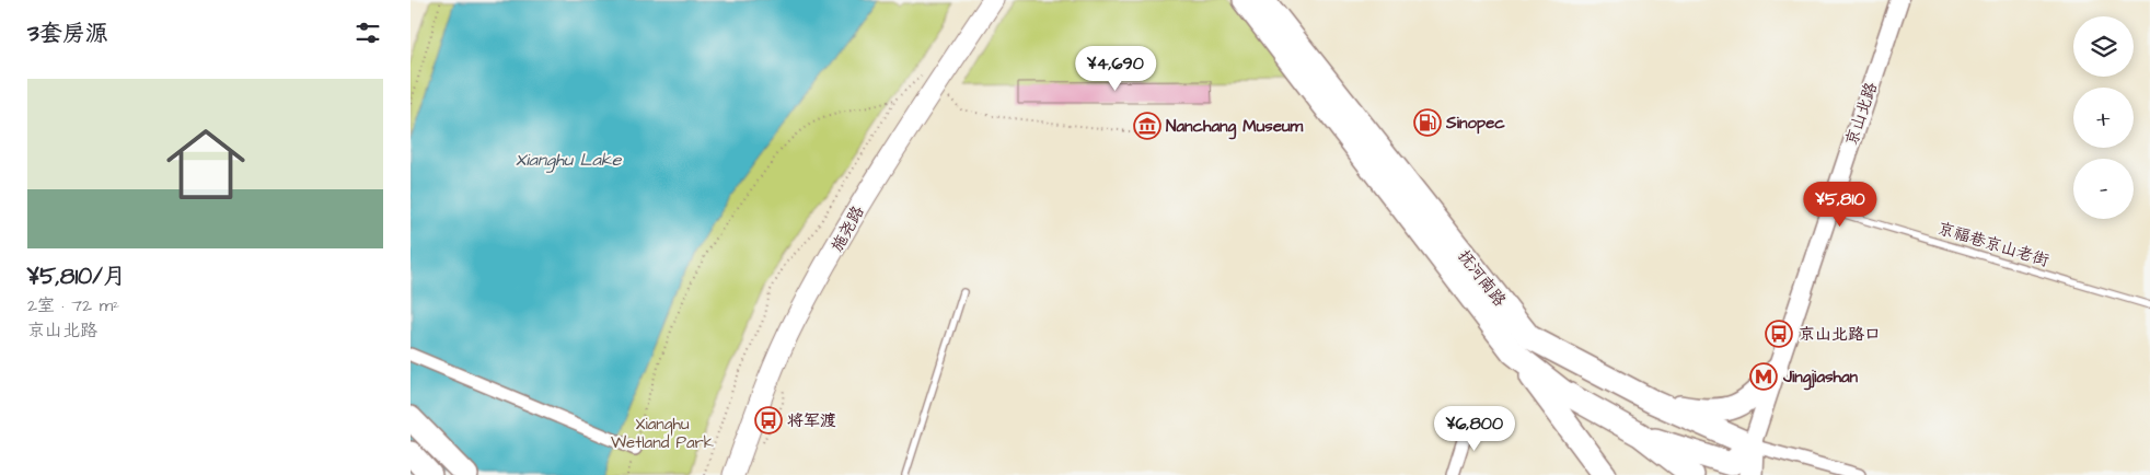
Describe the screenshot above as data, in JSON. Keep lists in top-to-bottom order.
{
  "streets": {
    "highway": ["抚河南路"],
    "main road": ["施尧路"],
    "street": ["京山北路"],
    "lane": ["京福巷京山老街"]
  },
  "crossings": [
    ["京山北路", "京福巷京山老街"],
    ["京山北路", "抚河南路"]
  ],
  "water": ["Xianghu Lake"],
  "parks": ["Xianghu Wetland Park"],
  "places": {
    "fuel station": ["Sinopec"],
    "museum": ["Nanchang Museum"],
    "bus stop": ["京山北路口", "将军渡"],
    "metro station": ["Jingjiashan"]
  },
  "page": {
    "heading": "3套房源",
    "map_buttons": ["+", "−"],
    "price": ["¥4,690", "¥5,810", "¥6,800"],
    "list": [
      {
        "name": "¥5,810/月",
        "note": "2室 · 72 m² · 京山北路"
      }
    ]
  }
}
